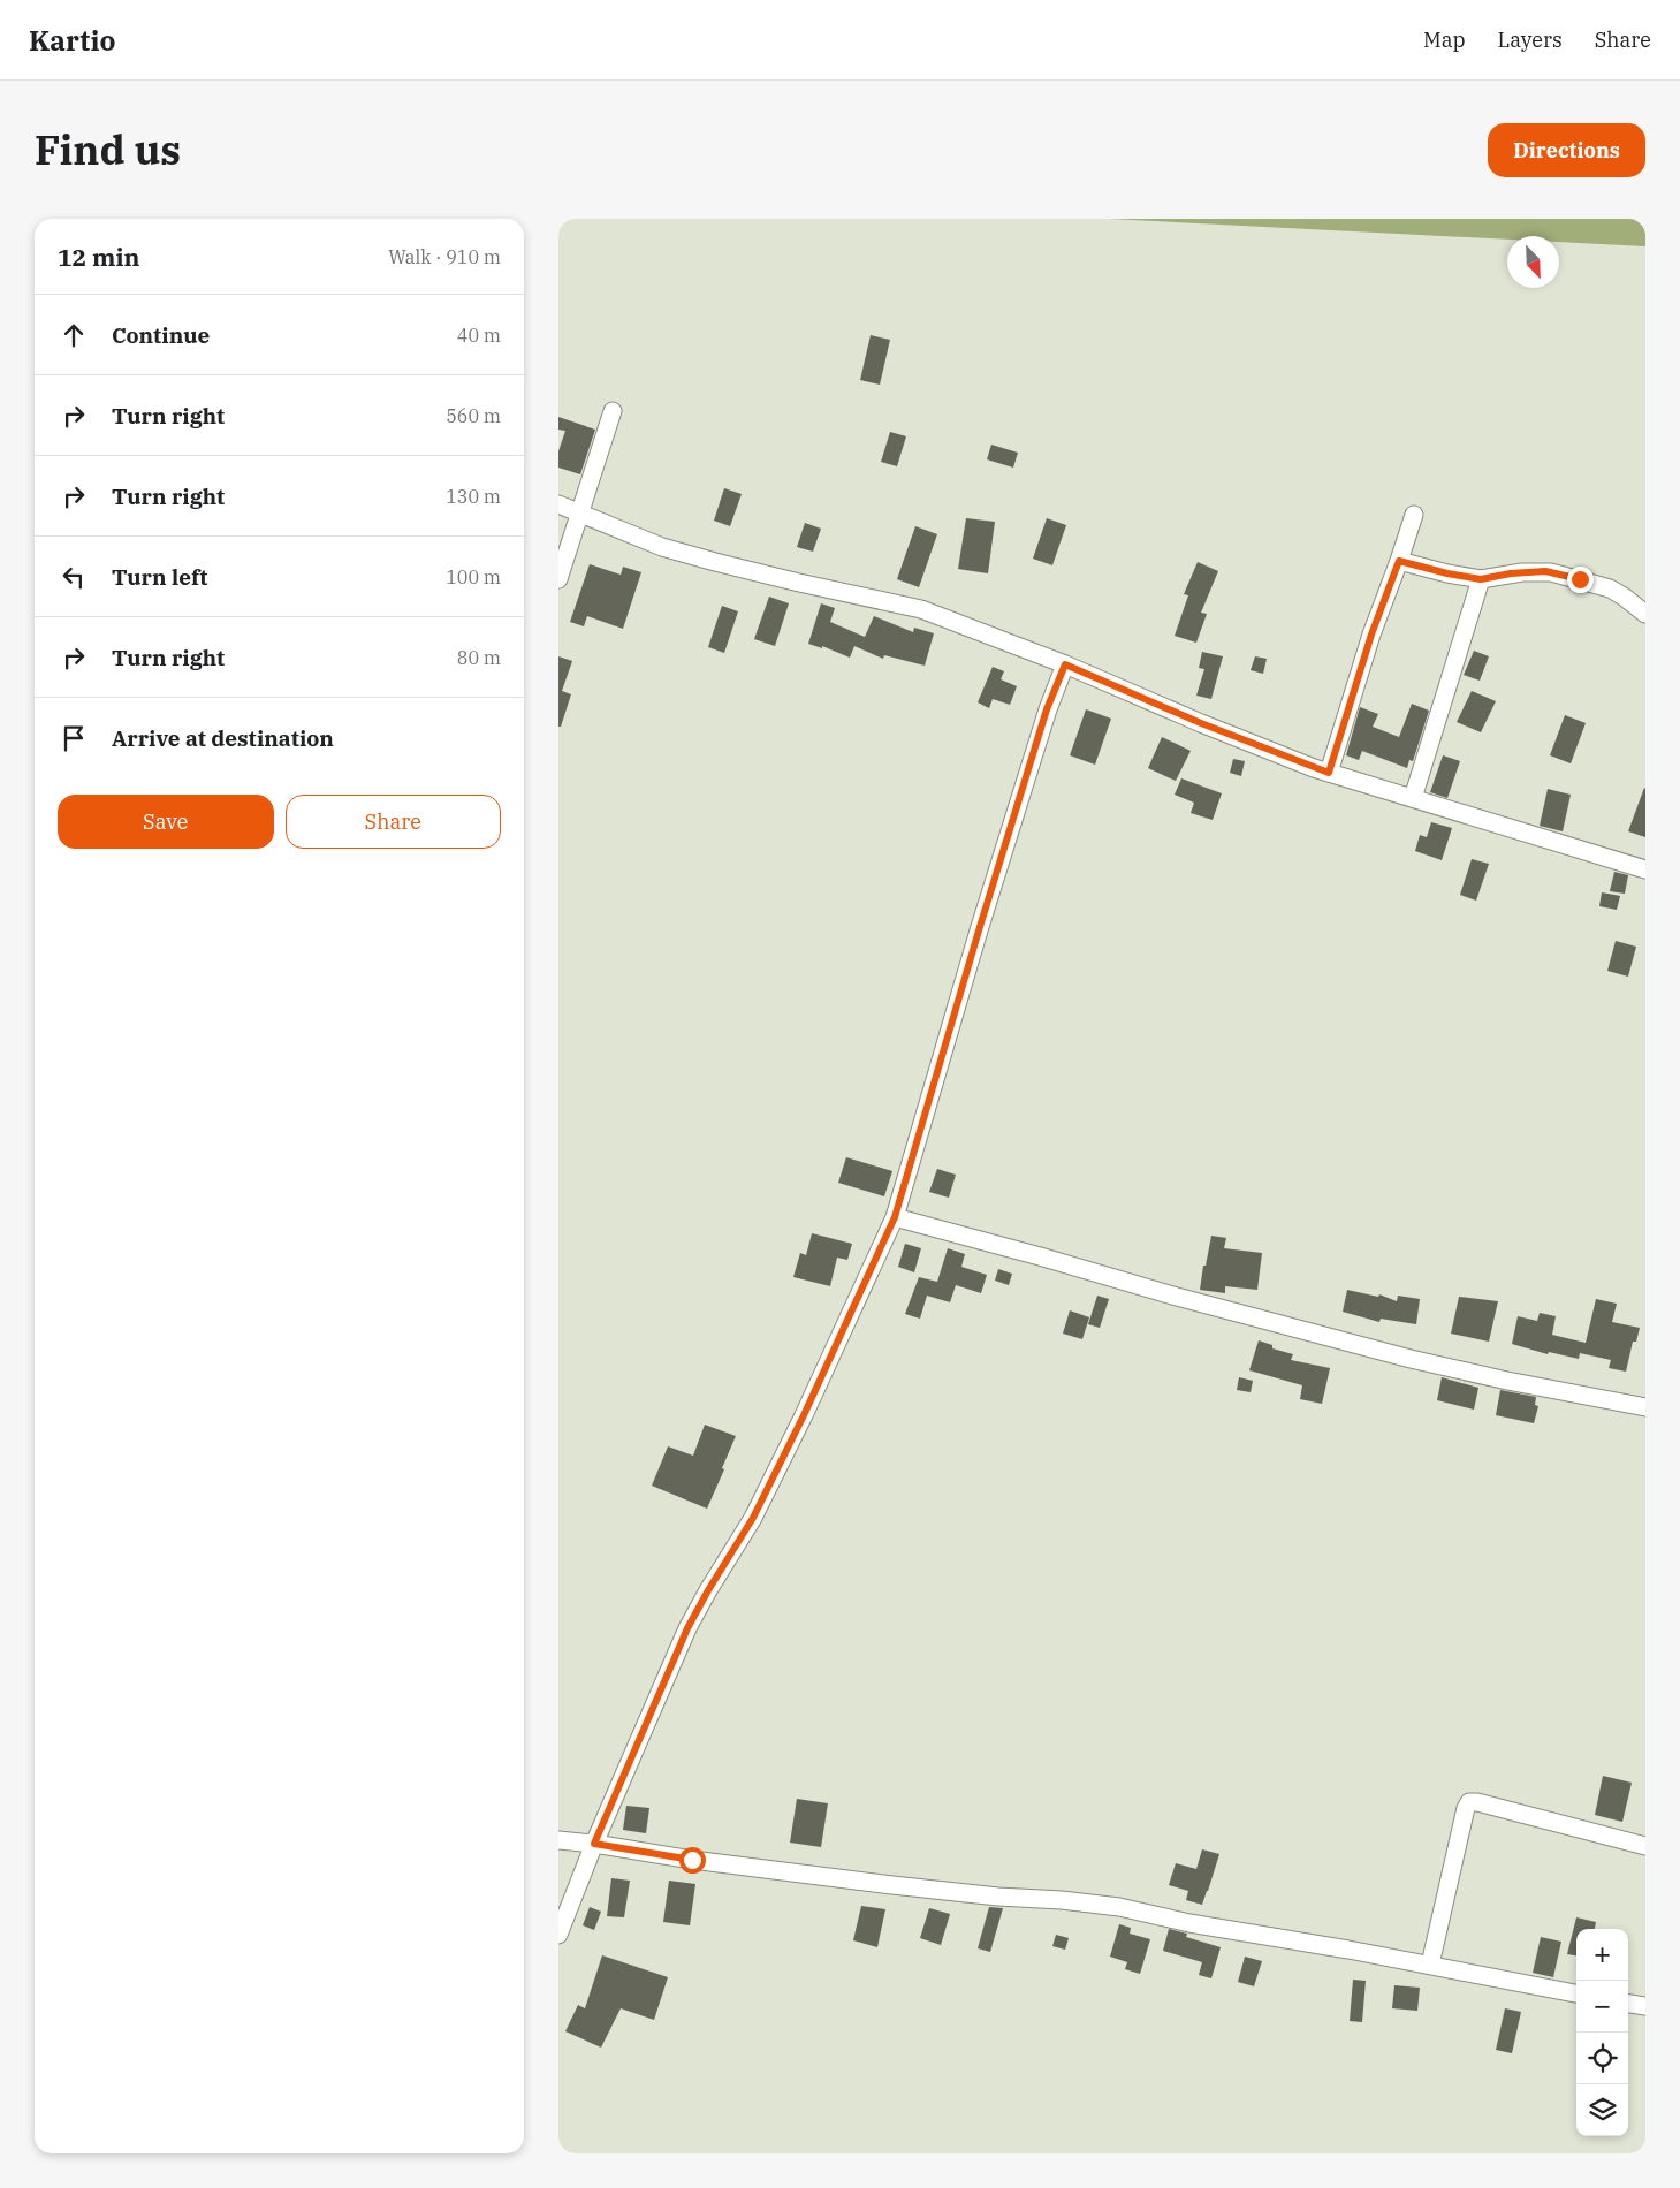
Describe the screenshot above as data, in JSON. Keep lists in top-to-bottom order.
{
  "north": "bottom right",
  "page": {
    "header": "Kartio",
    "nav": ["Map", "Layers", "Share"],
    "title": "Find us",
    "buttons": [
      "Directions",
      ["Save", "Share"]
    ],
    "heading": ["12 min", "Walk · 910 m"],
    "list": [
      ["Continue", "40 m"],
      ["Turn right", "560 m"],
      ["Turn right", "130 m"],
      ["Turn left", "100 m"],
      ["Turn right", "80 m"],
      "Arrive at destination"
    ],
    "map_buttons": ["+", "−"]
  }
}
